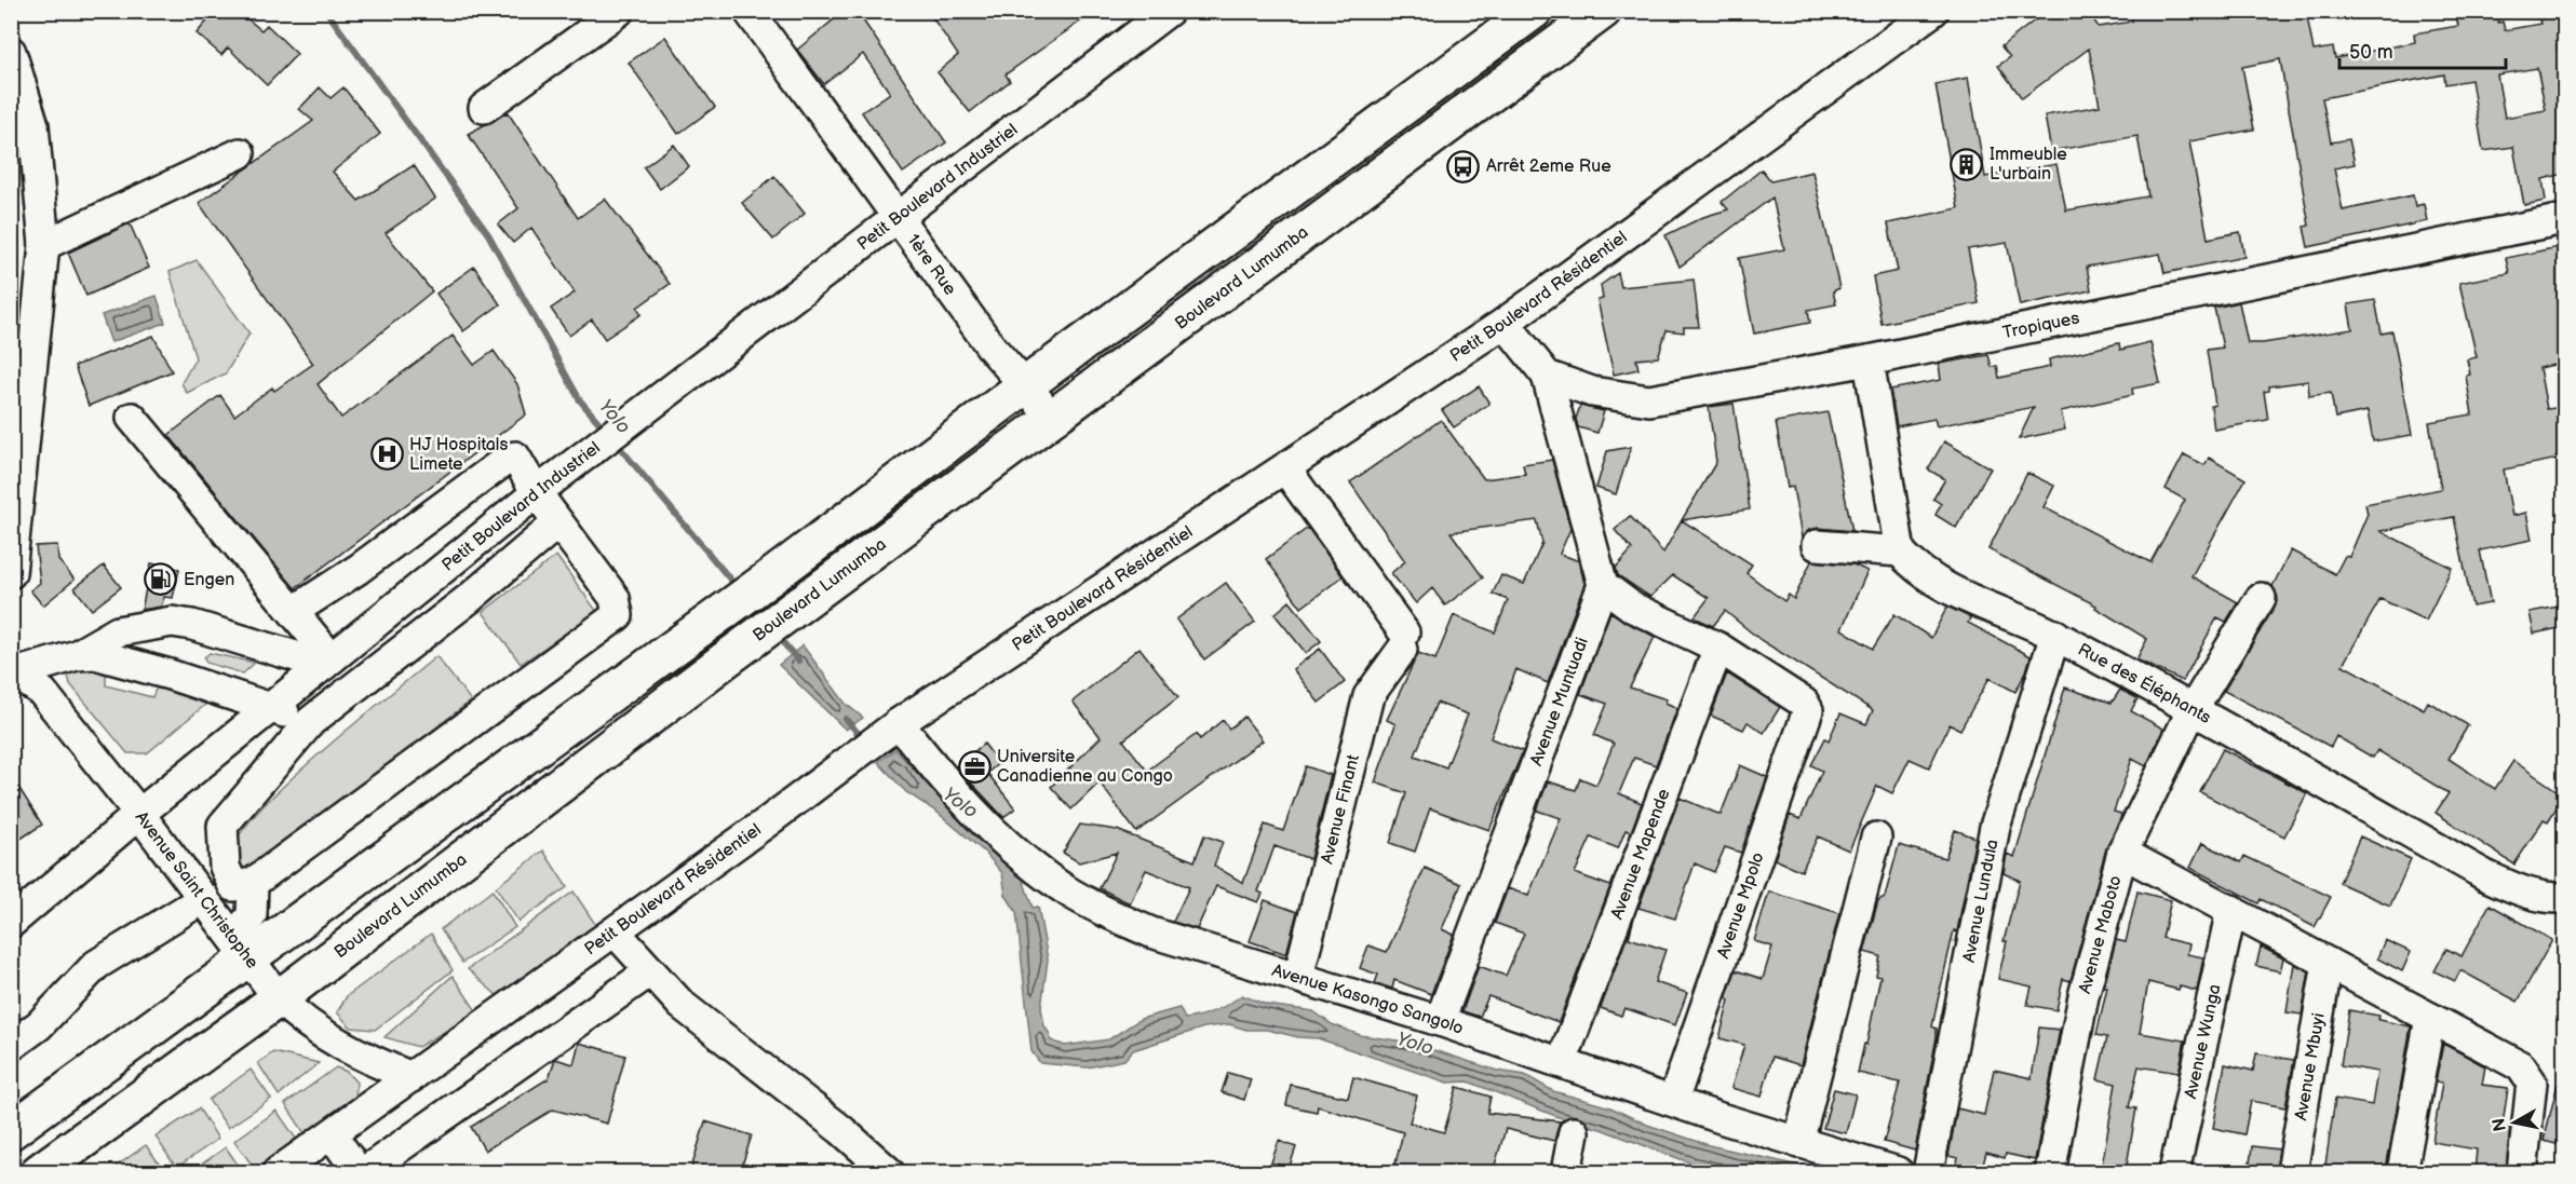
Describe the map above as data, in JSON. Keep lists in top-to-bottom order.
{
  "streets": {
    "highway": ["Boulevard Lumumba"],
    "street": [
      "Petit Boulevard Industriel",
      "1ère Rue",
      "Petit Boulevard Résidentiel",
      "Tropiques",
      "Rue des Éléphants",
      "Avenue Muntuadi",
      "Avenue Finant",
      "Avenue Mapende",
      "Avenue Saint Christophe",
      "Avenue Lundula",
      "Avenue Mpolo",
      "Avenue Maboto",
      "Avenue Kasongo Sangolo",
      "Avenue Wunga",
      "Avenue Mbuyi"
    ]
  },
  "crossings": [
    ["Petit Boulevard Industriel", "1ère Rue"],
    ["Petit Boulevard Industriel", "Avenue Saint Christophe"],
    ["1ère Rue", "Boulevard Lumumba"],
    ["Boulevard Lumumba", "Avenue Saint Christophe"],
    ["Petit Boulevard Résidentiel", "Avenue Finant"],
    ["Petit Boulevard Résidentiel", "Avenue Saint Christophe"],
    ["Petit Boulevard Résidentiel", "Avenue Kasongo Sangolo"],
    ["Rue des Éléphants", "Avenue Lundula"],
    ["Rue des Éléphants", "Avenue Maboto"],
    ["Avenue Muntuadi", "Avenue Kasongo Sangolo"],
    ["Avenue Finant", "Avenue Kasongo Sangolo"],
    ["Avenue Mapende", "Avenue Mpolo"],
    ["Avenue Mapende", "Avenue Kasongo Sangolo"],
    ["Avenue Mpolo", "Avenue Kasongo Sangolo"]
  ],
  "water": ["Yolo"],
  "places": {
    "building": ["Immeuble L'urbain"],
    "bus stop": ["Arrêt 2eme Rue"],
    "hospital": ["HJ Hospitals Limete"],
    "fuel station": ["Engen"],
    "office": ["Universite Canadienne au Congo"]
  },
  "scale_bar": "50 m",
  "north": "left"
}
